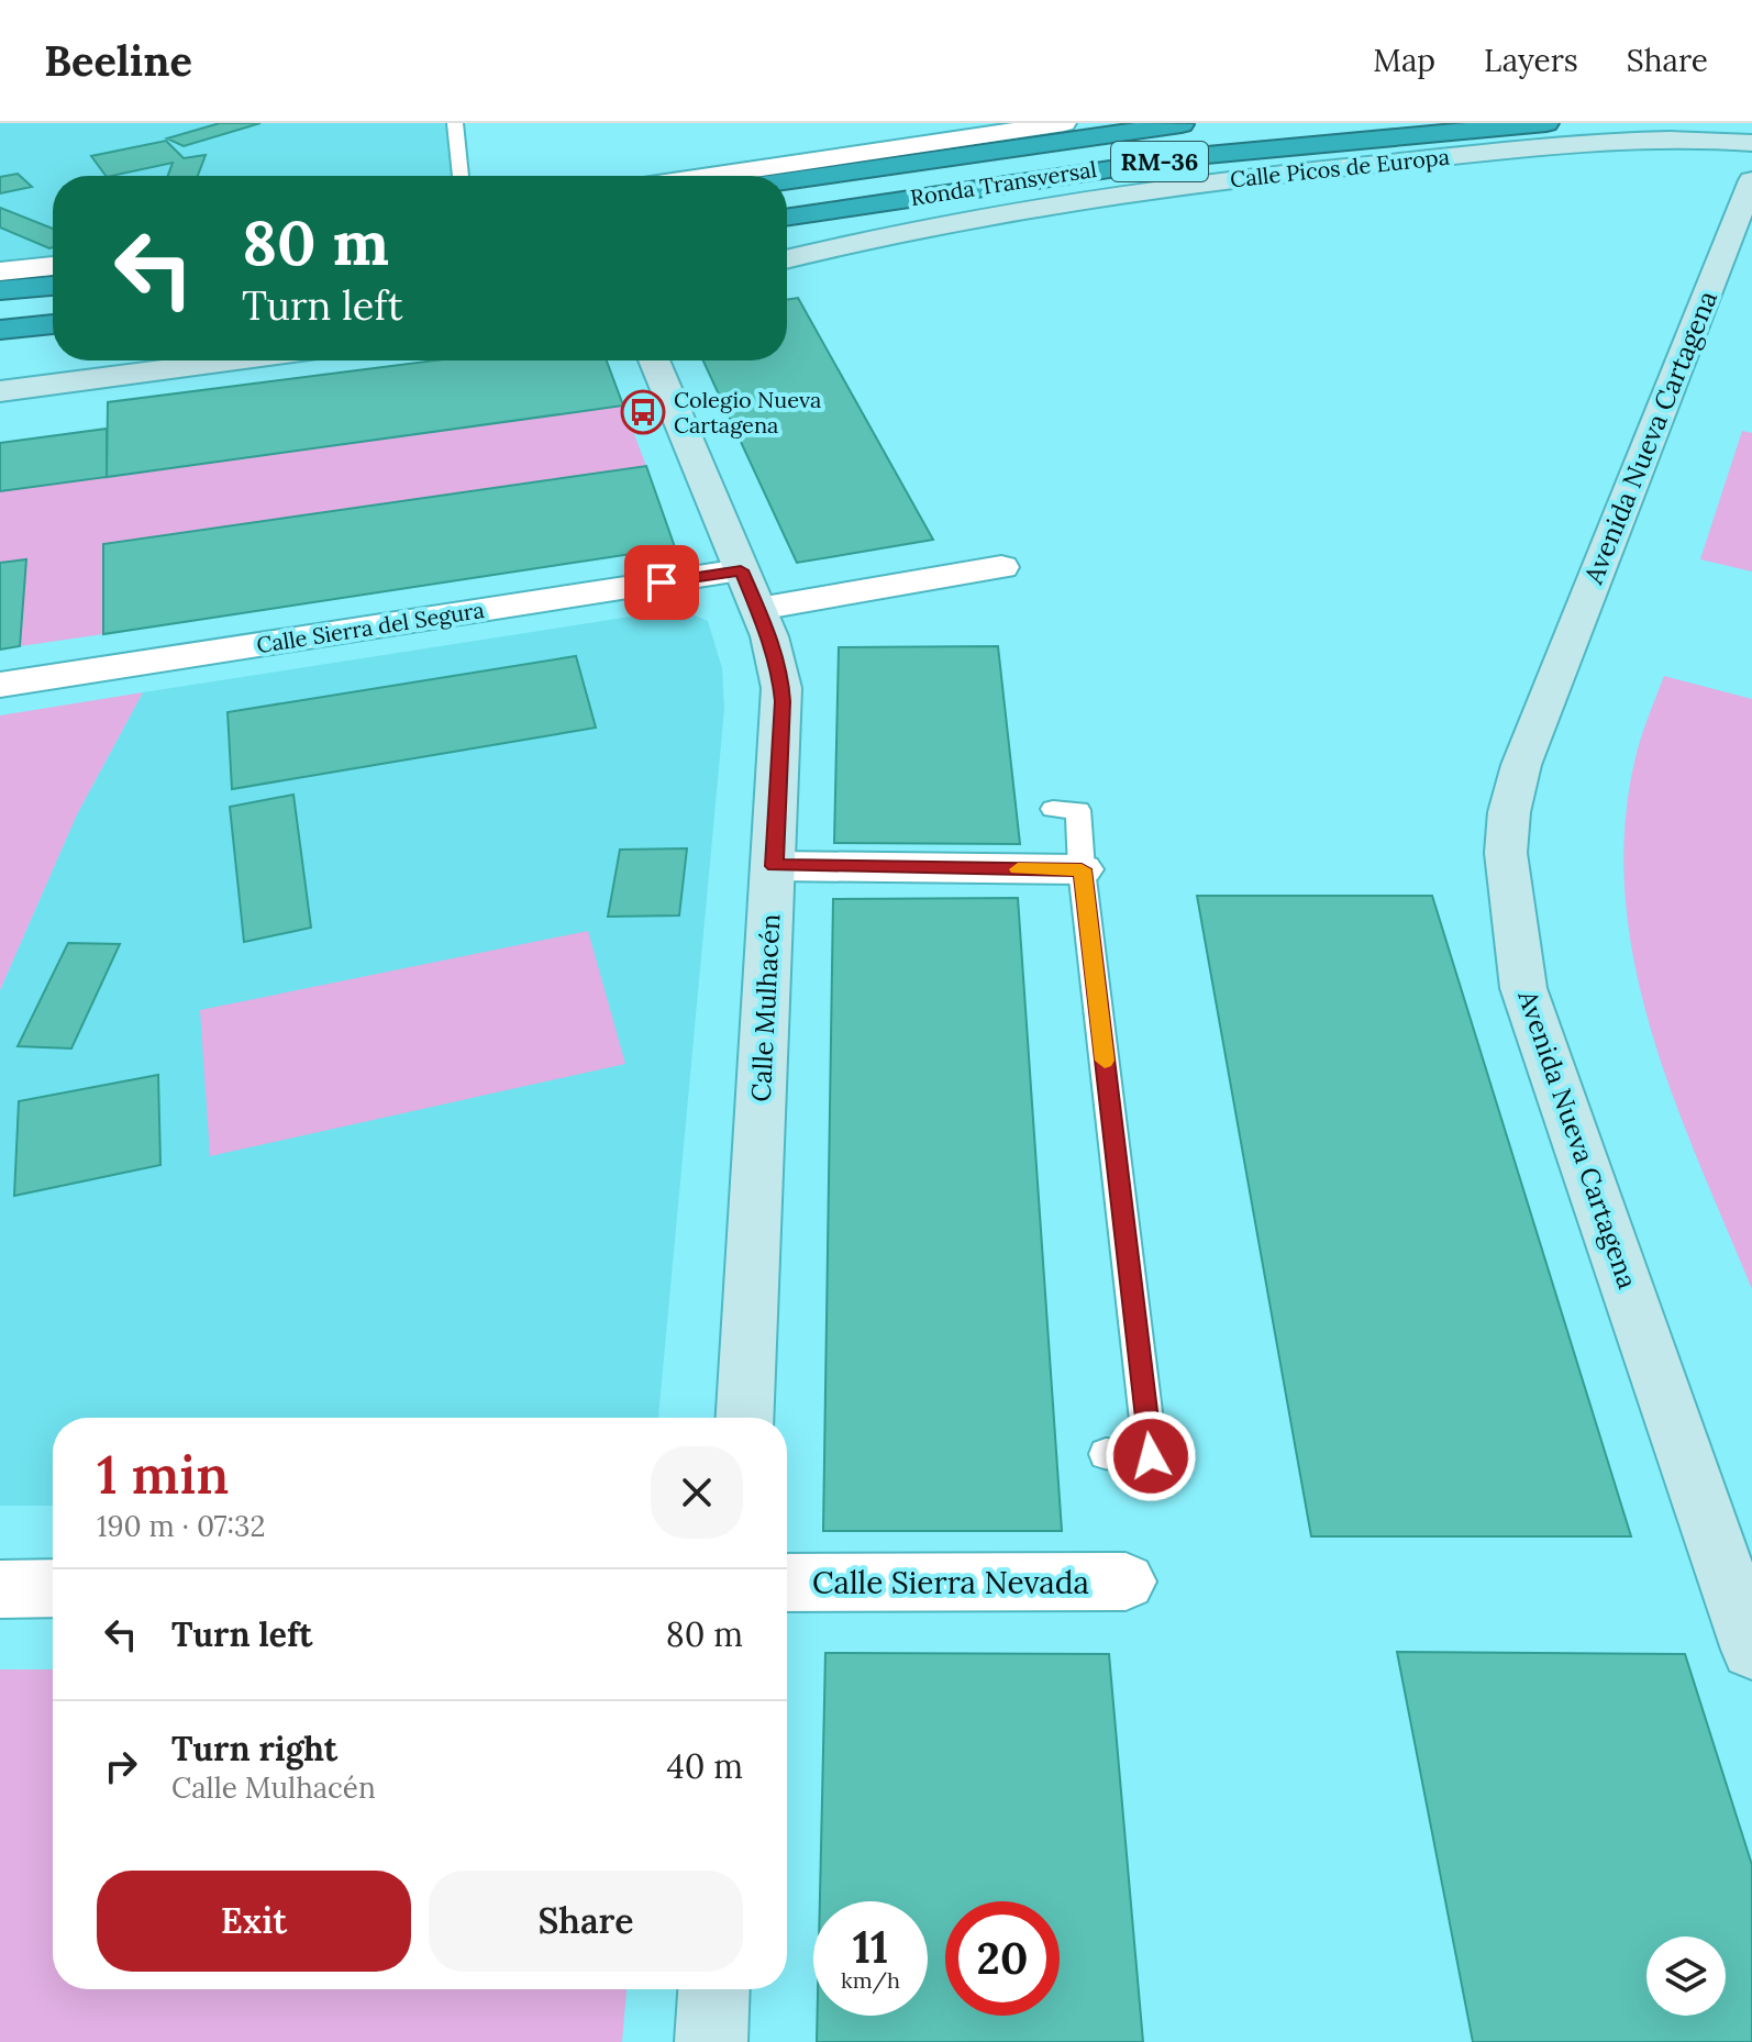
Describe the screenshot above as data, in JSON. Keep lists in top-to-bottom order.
{
  "streets": {
    "highway": ["RM-36", "Ronda Transversal"],
    "street": [
      "Calle Picos de Europa",
      "Avenida Nueva Cartagena",
      "Calle Sierra del Segura",
      "Calle Mulhacén",
      "Calle Sierra Nevada"
    ]
  },
  "crossings": [
    ["Calle Sierra del Segura", "Calle Mulhacén"]
  ],
  "places": {
    "bus stop": ["Colegio Nueva Cartagena"]
  },
  "page": {
    "header": "Beeline",
    "nav": ["Map", "Layers", "Share"],
    "turn": ["80 m", "Turn left"],
    "heading": ["1 min", "190 m · 07:32"],
    "list": [
      {
        "name": "Turn left",
        "value": "80 m"
      },
      {
        "name": "Turn right",
        "note": "Calle Mulhacén",
        "value": "40 m"
      }
    ],
    "buttons": ["Exit", "Share"],
    "speed": "11 km/h",
    "limit": "20"
  }
}
